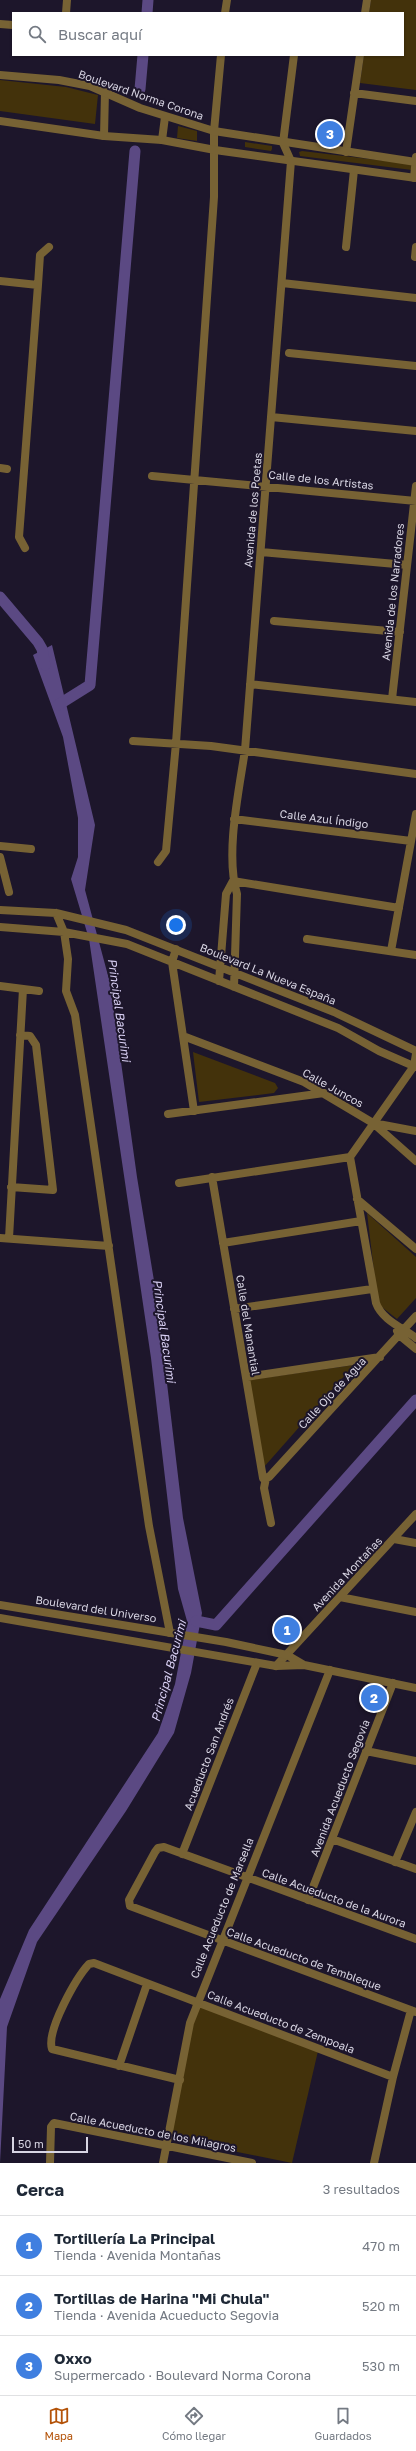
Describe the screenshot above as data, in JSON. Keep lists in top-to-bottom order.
{
  "streets": {
    "street": [
      "Boulevard Norma Corona",
      "Calle de los Artistas",
      "Avenida de los Poetas",
      "Avenida de los Narradores",
      "Calle Azul Índigo",
      "Boulevard La Nueva España",
      "Calle Juncos",
      "Calle del Manantial",
      "Calle Ojo de Agua",
      "Avenida Montañas",
      "Boulevard del Universo",
      "Acueducto San Andrés",
      "Avenida Acueducto Segovia",
      "Calle Acueducto de la Aurora",
      "Calle Acueducto de Marsella",
      "Calle Acueducto de Tembleque",
      "Calle Acueducto de Zempoala",
      "Calle Acueducto de los Milagros"
    ]
  },
  "crossings": [
    ["Calle de los Artistas", "Avenida de los Poetas"],
    ["Calle de los Artistas", "Avenida de los Narradores"],
    ["Avenida de los Poetas", "Calle Azul Índigo"],
    ["Avenida de los Poetas", "Boulevard La Nueva España"],
    ["Calle del Manantial", "Calle Ojo de Agua"],
    ["Avenida Montañas", "Boulevard del Universo"],
    ["Boulevard del Universo", "Acueducto San Andrés"],
    ["Boulevard del Universo", "Avenida Acueducto Segovia"],
    ["Boulevard del Universo", "Calle Acueducto de Marsella"],
    ["Acueducto San Andrés", "Calle Acueducto de la Aurora"],
    ["Avenida Acueducto Segovia", "Calle Acueducto de la Aurora"],
    ["Calle Acueducto de la Aurora", "Calle Acueducto de Marsella"],
    ["Calle Acueducto de la Aurora", "Calle Acueducto de Tembleque"],
    ["Calle Acueducto de Marsella", "Calle Acueducto de Tembleque"],
    ["Calle Acueducto de Marsella", "Calle Acueducto de Zempoala"],
    ["Calle Acueducto de Marsella", "Calle Acueducto de los Milagros"]
  ],
  "water": ["Principal Bacurimi"],
  "scale_bar": "50 m",
  "page": {
    "search": "Buscar aquí",
    "pins": ["3", "1", "2"],
    "scale": "50 m",
    "heading": ["Cerca", "3 resultados"],
    "list": [
      {
        "mark": "1",
        "name": "Tortillería La Principal",
        "note": "Tienda · Avenida Montañas",
        "value": "470 m"
      },
      {
        "mark": "2",
        "name": "Tortillas de Harina \"Mi Chula\"",
        "note": "Tienda · Avenida Acueducto Segovia",
        "value": "520 m"
      },
      {
        "mark": "3",
        "name": "Oxxo",
        "note": "Supermercado · Boulevard Norma Corona",
        "value": "530 m"
      }
    ],
    "nav": ["Mapa", "Cómo llegar", "Guardados"]
  }
}
